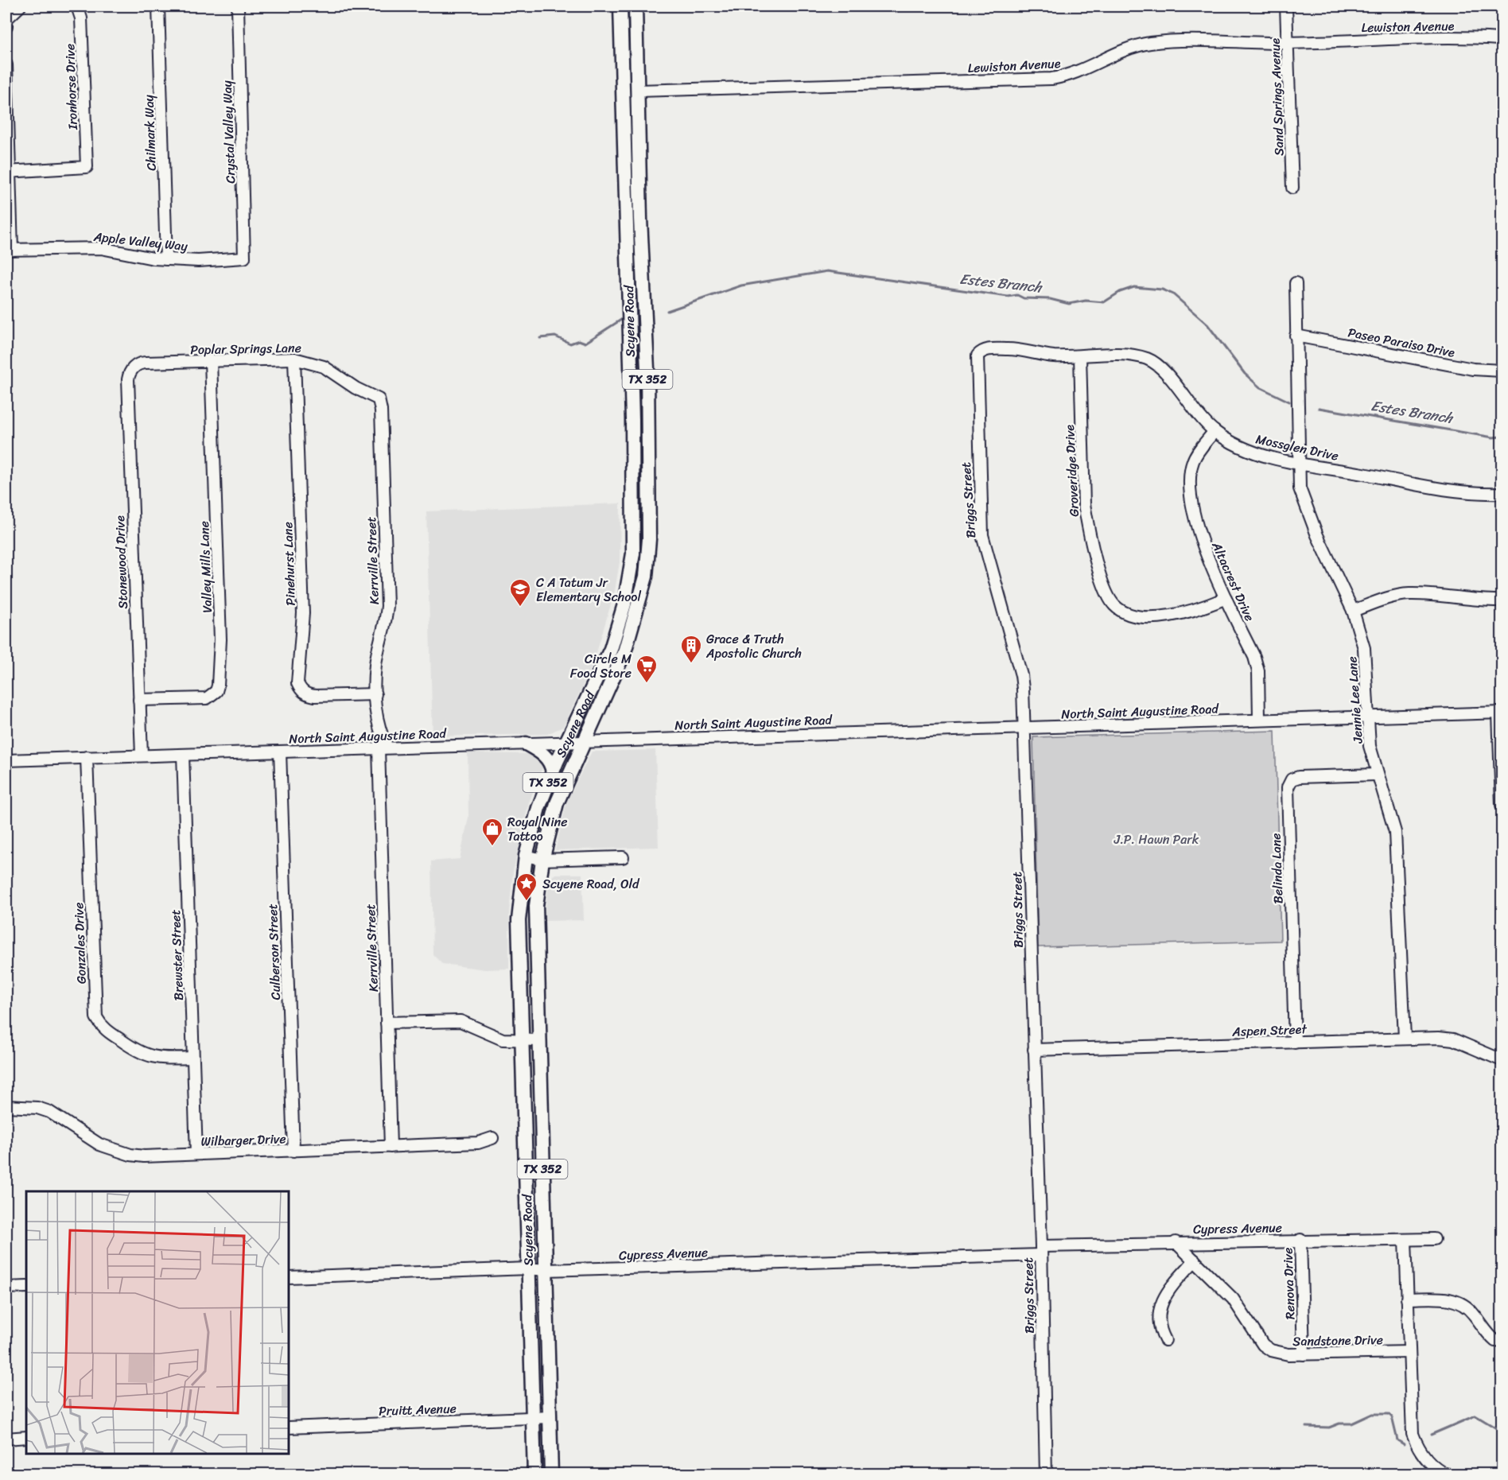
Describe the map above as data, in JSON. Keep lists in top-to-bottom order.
{
  "streets": {
    "main road": ["Scyene Road", "TX 352"],
    "street": [
      "Lewiston Avenue",
      "Ironhorse Drive",
      "Sand Springs Avenue",
      "Crystal Valley Way",
      "Chilmark Way",
      "Apple Valley Way",
      "Paseo Paraiso Drive",
      "Poplar Springs Lane",
      "Mossglen Drive",
      "Groveridge Drive",
      "Briggs Street",
      "Kerrville Street",
      "Stonewood Drive",
      "Pinehurst Lane",
      "Valley Mills Lane",
      "Altacrest Drive",
      "Jennie Lee Lane",
      "North Saint Augustine Road",
      "Belinda Lane",
      "Gonzales Drive",
      "Culberson Street",
      "Brewster Street",
      "Aspen Street",
      "Wilbarger Drive",
      "Cypress Avenue",
      "Renova Drive",
      "Sandstone Drive",
      "Pruitt Avenue"
    ]
  },
  "crossings": [
    ["Lewiston Avenue", "Sand Springs Avenue"],
    ["Lewiston Avenue", "Scyene Road"],
    ["Crystal Valley Way", "Apple Valley Way"],
    ["Chilmark Way", "Apple Valley Way"],
    ["Scyene Road", "North Saint Augustine Road"],
    ["Scyene Road", "Cypress Avenue"],
    ["Scyene Road", "Pruitt Avenue"],
    ["Paseo Paraiso Drive", "Jennie Lee Lane"],
    ["Poplar Springs Lane", "Kerrville Street"],
    ["Poplar Springs Lane", "Stonewood Drive"],
    ["Poplar Springs Lane", "Pinehurst Lane"],
    ["Poplar Springs Lane", "Valley Mills Lane"],
    ["Mossglen Drive", "Groveridge Drive"],
    ["Mossglen Drive", "Briggs Street"],
    ["Mossglen Drive", "Altacrest Drive"],
    ["Mossglen Drive", "Jennie Lee Lane"],
    ["Groveridge Drive", "Altacrest Drive"],
    ["Briggs Street", "North Saint Augustine Road"],
    ["Briggs Street", "Aspen Street"],
    ["Briggs Street", "Cypress Avenue"],
    ["Kerrville Street", "Pinehurst Lane"],
    ["Kerrville Street", "North Saint Augustine Road"],
    ["Kerrville Street", "Wilbarger Drive"],
    ["Stonewood Drive", "Valley Mills Lane"],
    ["Stonewood Drive", "North Saint Augustine Road"],
    ["Altacrest Drive", "North Saint Augustine Road"],
    ["Jennie Lee Lane", "North Saint Augustine Road"],
    ["Jennie Lee Lane", "Belinda Lane"],
    ["Jennie Lee Lane", "Aspen Street"],
    ["North Saint Augustine Road", "Gonzales Drive"],
    ["North Saint Augustine Road", "Culberson Street"],
    ["North Saint Augustine Road", "Brewster Street"],
    ["Belinda Lane", "Aspen Street"],
    ["Gonzales Drive", "Brewster Street"],
    ["Culberson Street", "Wilbarger Drive"],
    ["Brewster Street", "Wilbarger Drive"],
    ["Cypress Avenue", "Renova Drive"],
    ["Cypress Avenue", "Sandstone Drive"],
    ["Renova Drive", "Sandstone Drive"]
  ],
  "water": ["Estes Branch"],
  "parks": ["J.P. Hawn Park"],
  "places": {
    "school or university": ["C A Tatum Jr Elementary School"],
    "building": ["Grace & Truth Apostolic Church"],
    "supermarket": ["Circle M Food Store"],
    "shop": ["Royal Nine Tattoo"],
    "place": ["Scyene Road, Old"]
  }
}
